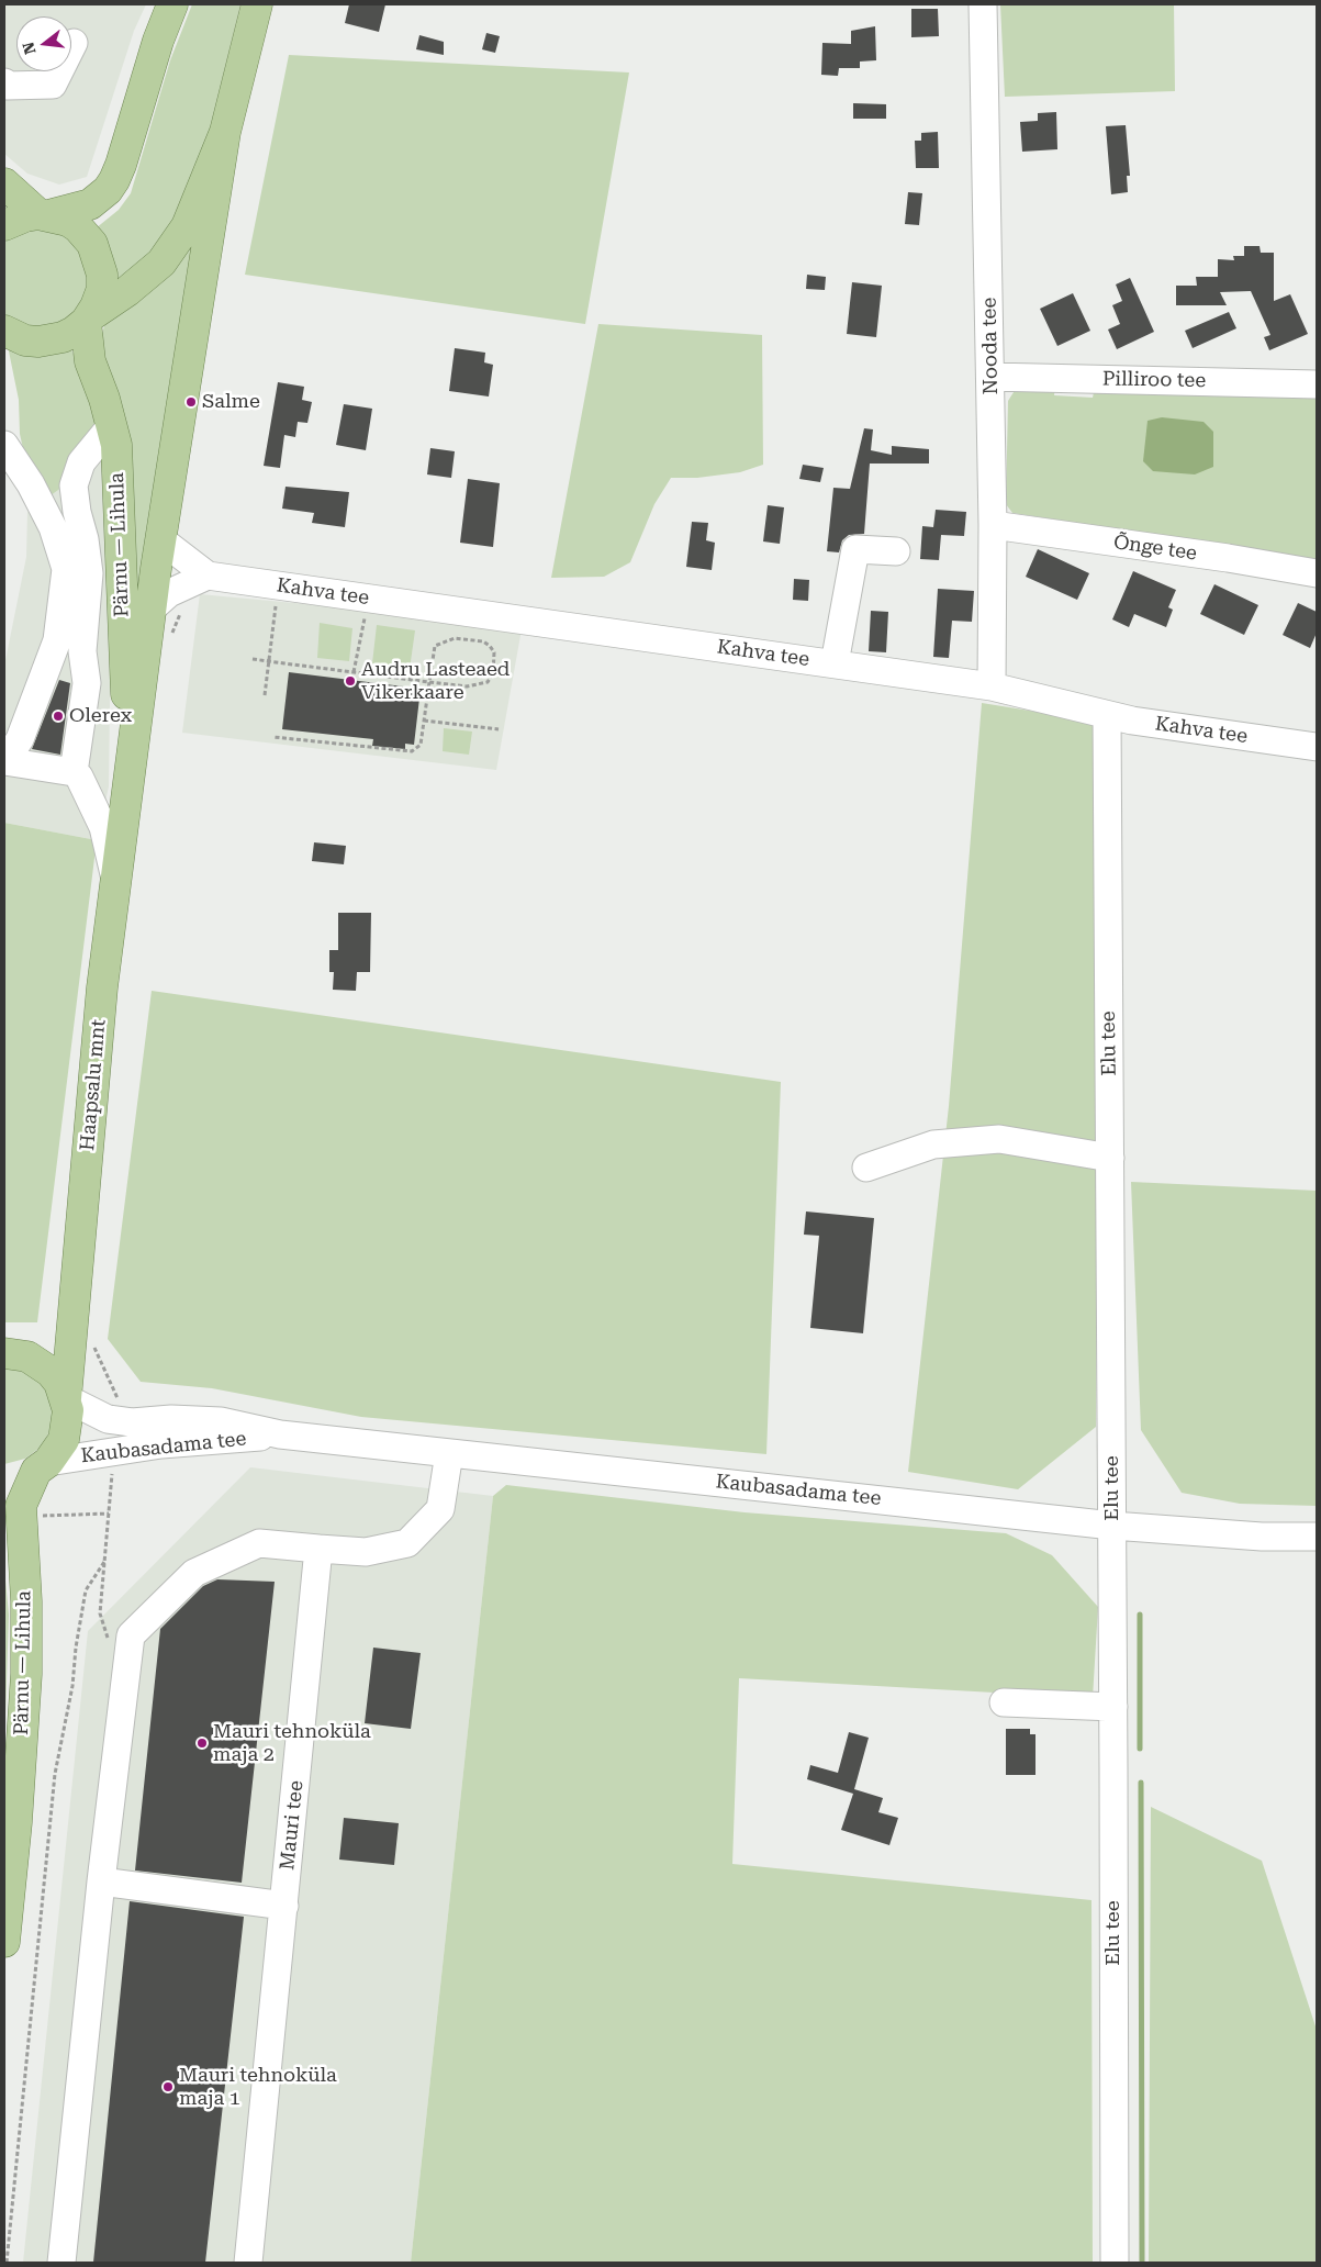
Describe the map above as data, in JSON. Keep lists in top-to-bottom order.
{
  "streets": {
    "main road": ["Pärnu — Lihula", "Haapsalu mnt"],
    "street": [
      "Nooda tee",
      "Pilliroo tee",
      "Õnge tee",
      "Kahva tee",
      "Elu tee",
      "Kaubasadama tee",
      "Mauri tee"
    ]
  },
  "crossings": [
    ["Nooda tee", "Pilliroo tee"],
    ["Nooda tee", "Õnge tee"],
    ["Nooda tee", "Kahva tee"],
    ["Pärnu — Lihula", "Haapsalu mnt"],
    ["Pärnu — Lihula", "Kaubasadama tee"],
    ["Kahva tee", "Elu tee"],
    ["Elu tee", "Kaubasadama tee"],
    ["Haapsalu mnt", "Kaubasadama tee"]
  ],
  "places": [
    "Salme",
    "Audru Lasteaed Vikerkaare",
    "Olerex",
    "Mauri tehnoküla maja 2",
    "Mauri tehnoküla maja 1"
  ],
  "north": "left"
}
